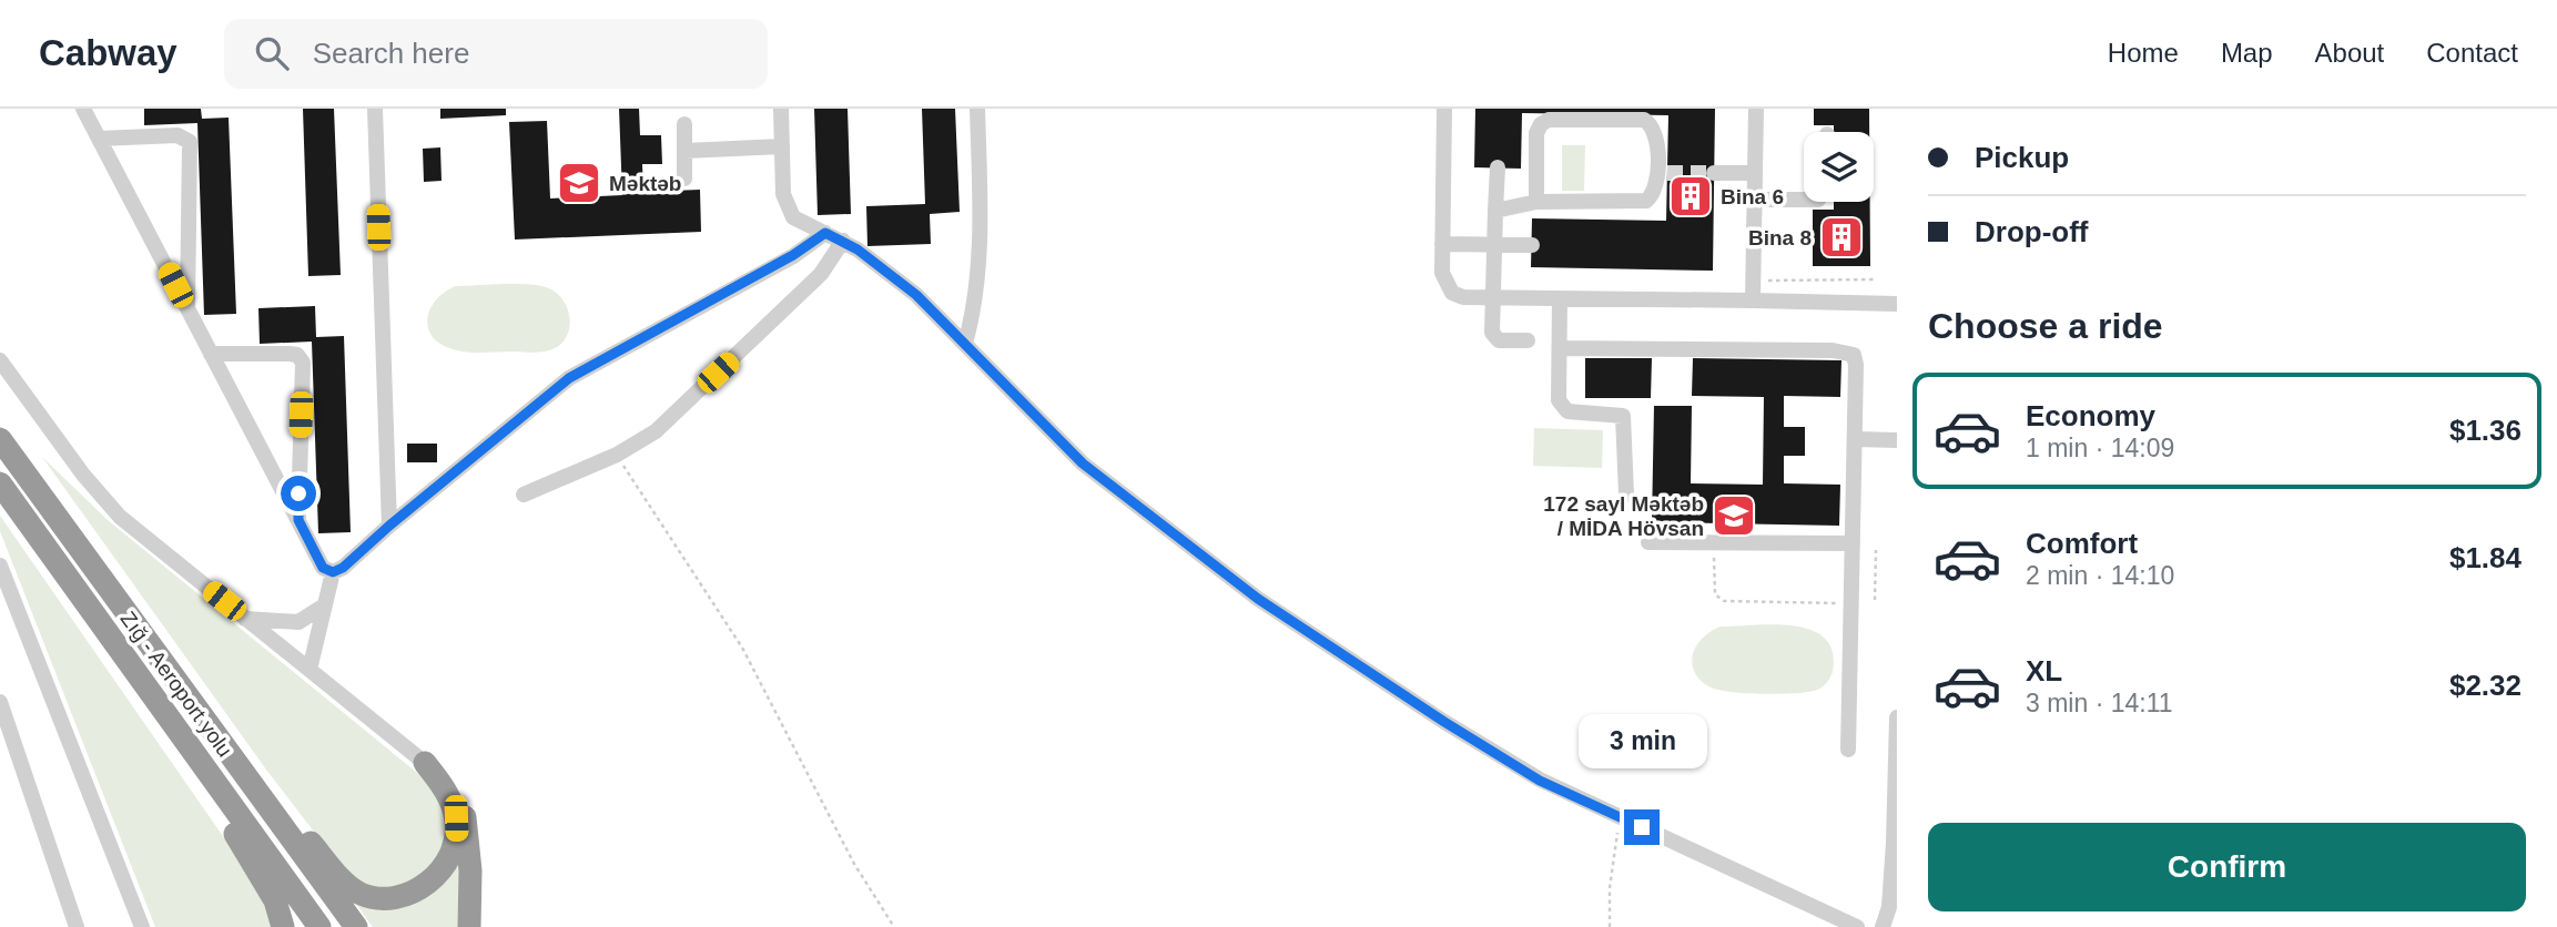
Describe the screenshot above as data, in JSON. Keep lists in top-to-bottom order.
{
  "streets": {
    "highway": ["Zığ - Aeroport yolu"]
  },
  "places": {
    "school or university": ["Məktəb", "172 sayl Məktəb / MİDA Hövsan"],
    "building": ["Bina 6", "Bina 8"]
  },
  "page": {
    "header": "Cabway",
    "search": "Search here",
    "nav": [
      "Home",
      "Map",
      "About",
      "Contact"
    ],
    "banner": ["Pickup", "Drop-off"],
    "heading": "Choose a ride",
    "list": [
      {
        "name": "Economy",
        "note": "1 min · 14:09",
        "value": "$1.36"
      },
      {
        "name": "Comfort",
        "note": "2 min · 14:10",
        "value": "$1.84"
      },
      {
        "name": "XL",
        "note": "3 min · 14:11",
        "value": "$2.32"
      }
    ],
    "bubble": "3 min",
    "buttons": "Confirm"
  }
}
